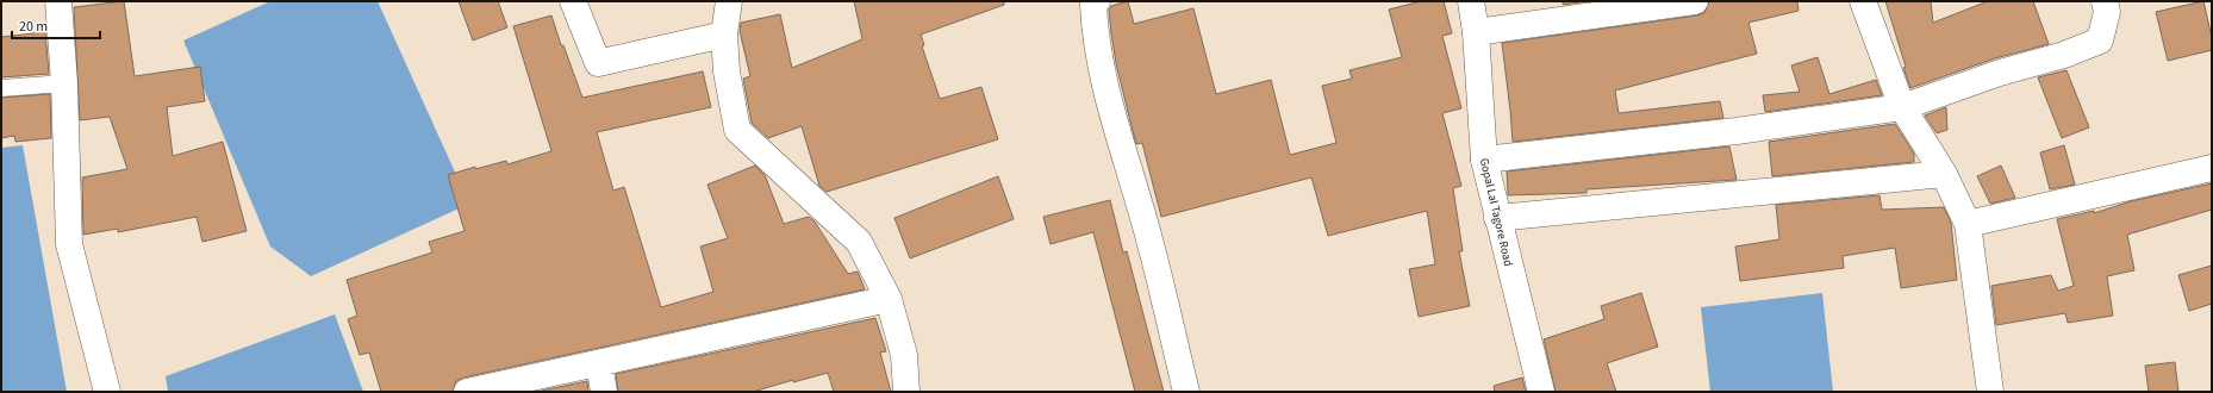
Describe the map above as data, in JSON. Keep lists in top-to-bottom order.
{
  "streets": {
    "street": ["Gopal Lal Tagore Road"]
  },
  "scale_bar": "20 m"
}
